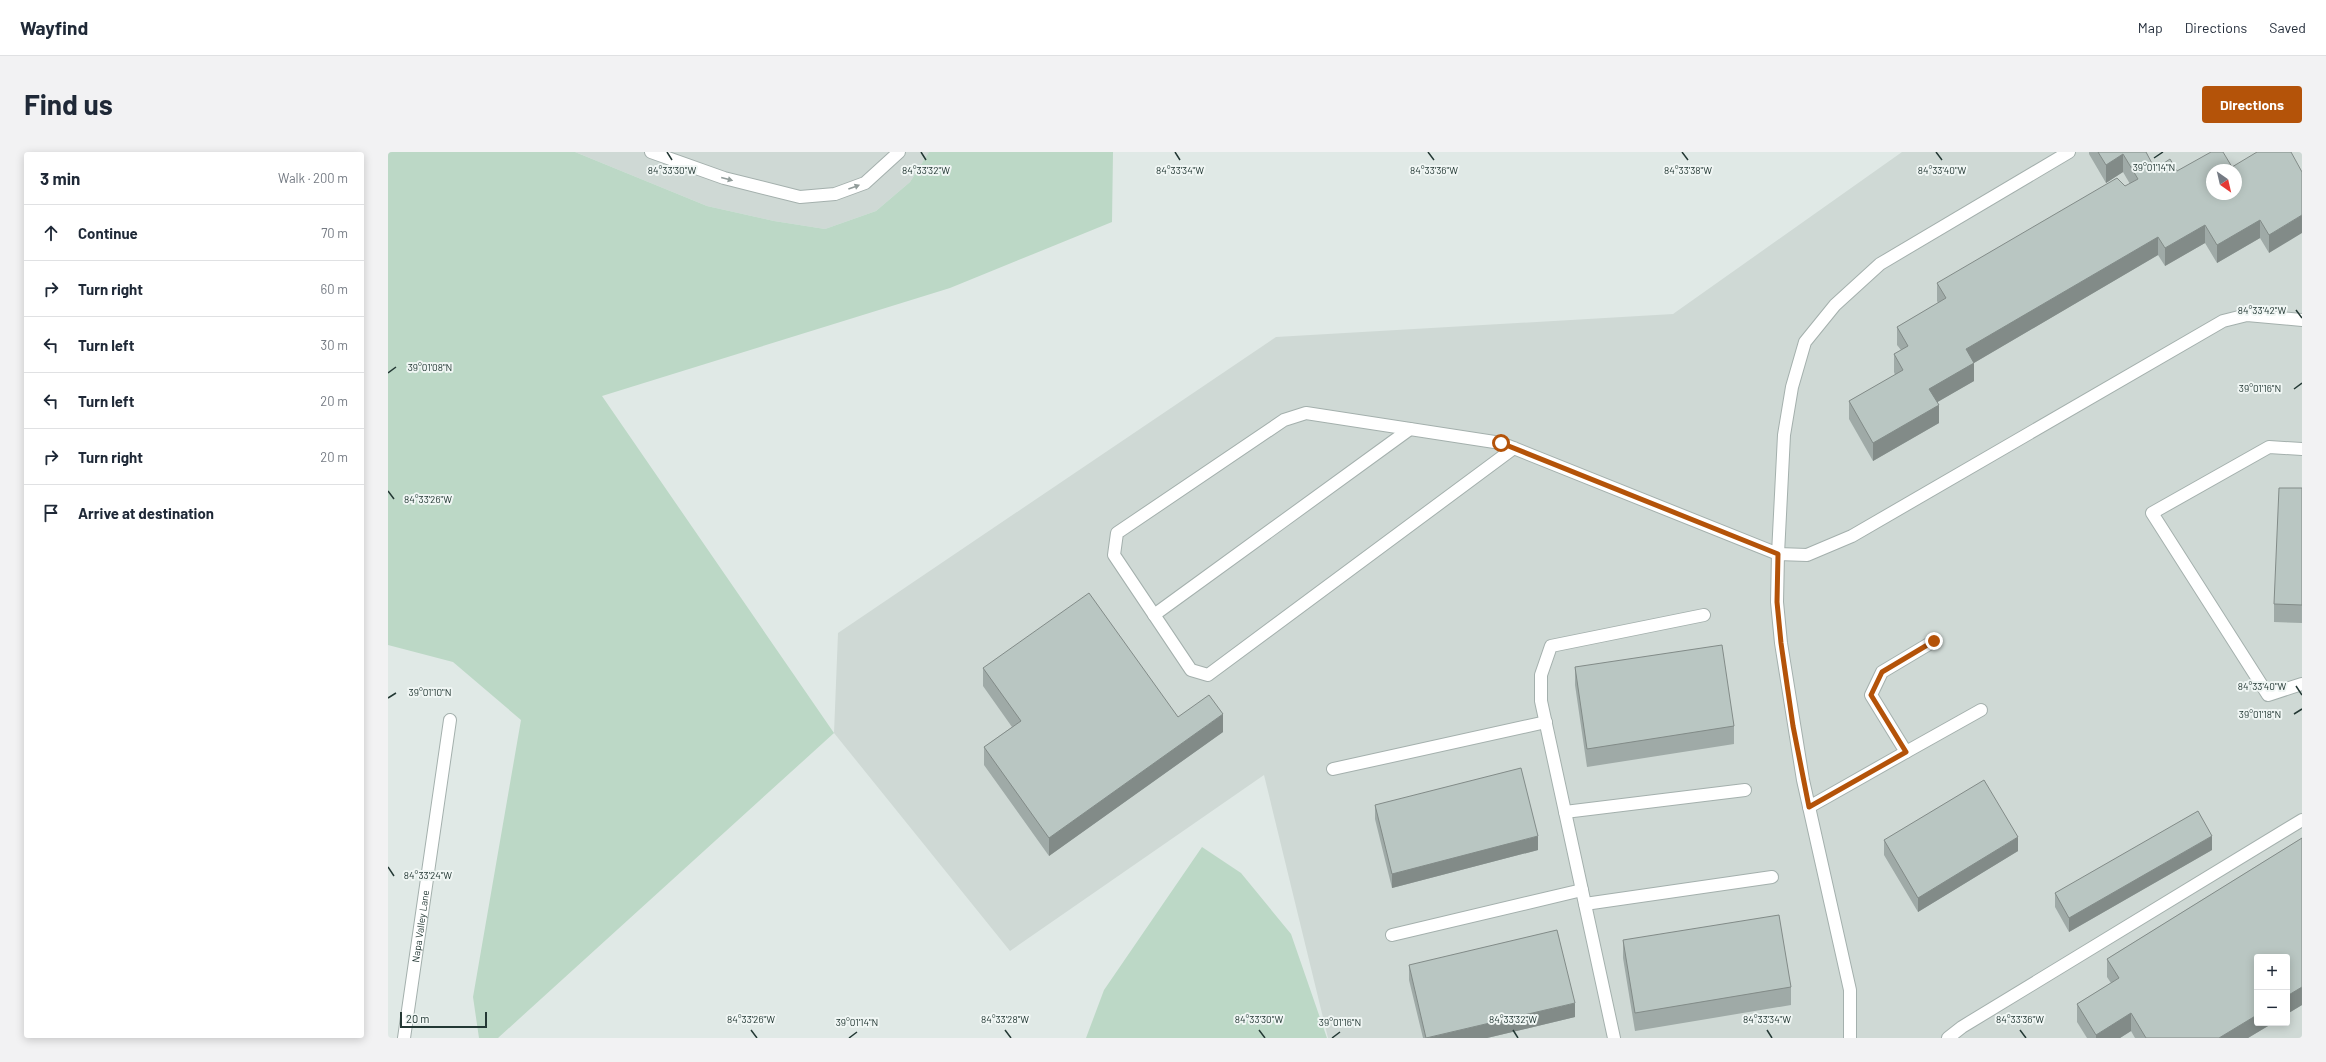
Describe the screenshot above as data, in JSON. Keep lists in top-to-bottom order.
{
  "streets": {
    "lane": ["Napa Valley Lane"]
  },
  "scale_bar": "20 m",
  "north": "bottom right",
  "page": {
    "header": "Wayfind",
    "nav": ["Map", "Directions", "Saved"],
    "buttons": "Directions",
    "title": "Find us",
    "heading": ["3 min", "Walk · 200 m"],
    "list": [
      ["Continue", "70 m"],
      ["Turn right", "60 m"],
      ["Turn left", "30 m"],
      ["Turn left", "20 m"],
      ["Turn right", "20 m"],
      "Arrive at destination"
    ],
    "map_buttons": ["+", "−"],
    "scale": "20 m"
  },
  "coordinates": [
    "39°01'14\"N",
    "84°33'40\"W",
    "84°33'30\"W",
    "84°33'32\"W",
    "84°33'34\"W",
    "84°33'36\"W",
    "84°33'38\"W",
    "84°33'42\"W",
    "39°01'08\"N",
    "39°01'16\"N",
    "84°33'26\"W",
    "39°01'10\"N",
    "39°01'18\"N",
    "84°33'24\"W",
    "84°33'28\"W"
  ]
}
